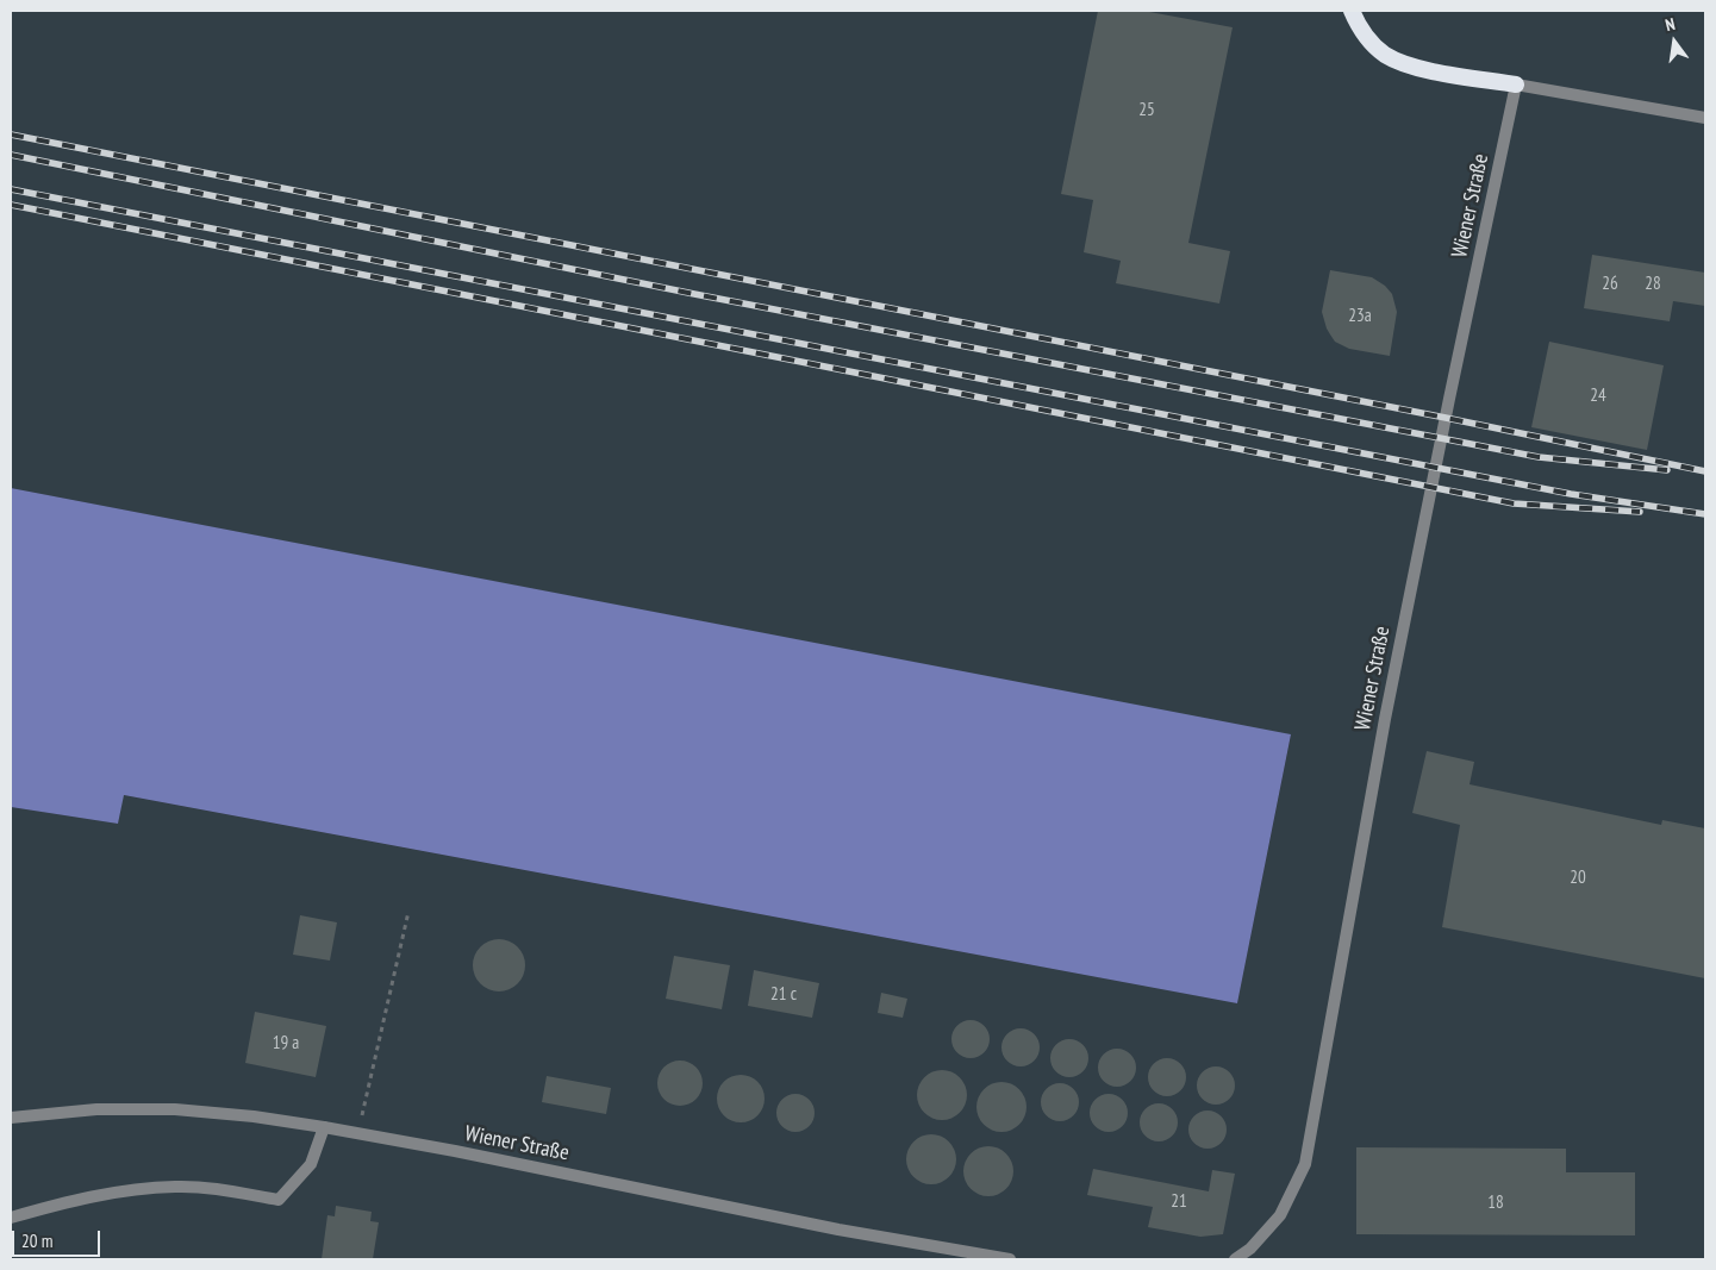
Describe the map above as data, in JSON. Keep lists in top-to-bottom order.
{
  "streets": {
    "street": ["Wiener Straße"]
  },
  "house_numbers": [
    "25",
    "26",
    "28",
    "23a",
    "24",
    "20",
    "21 c",
    "19 a",
    "21",
    "18"
  ],
  "scale_bar": "20 m",
  "north": "top"
}
